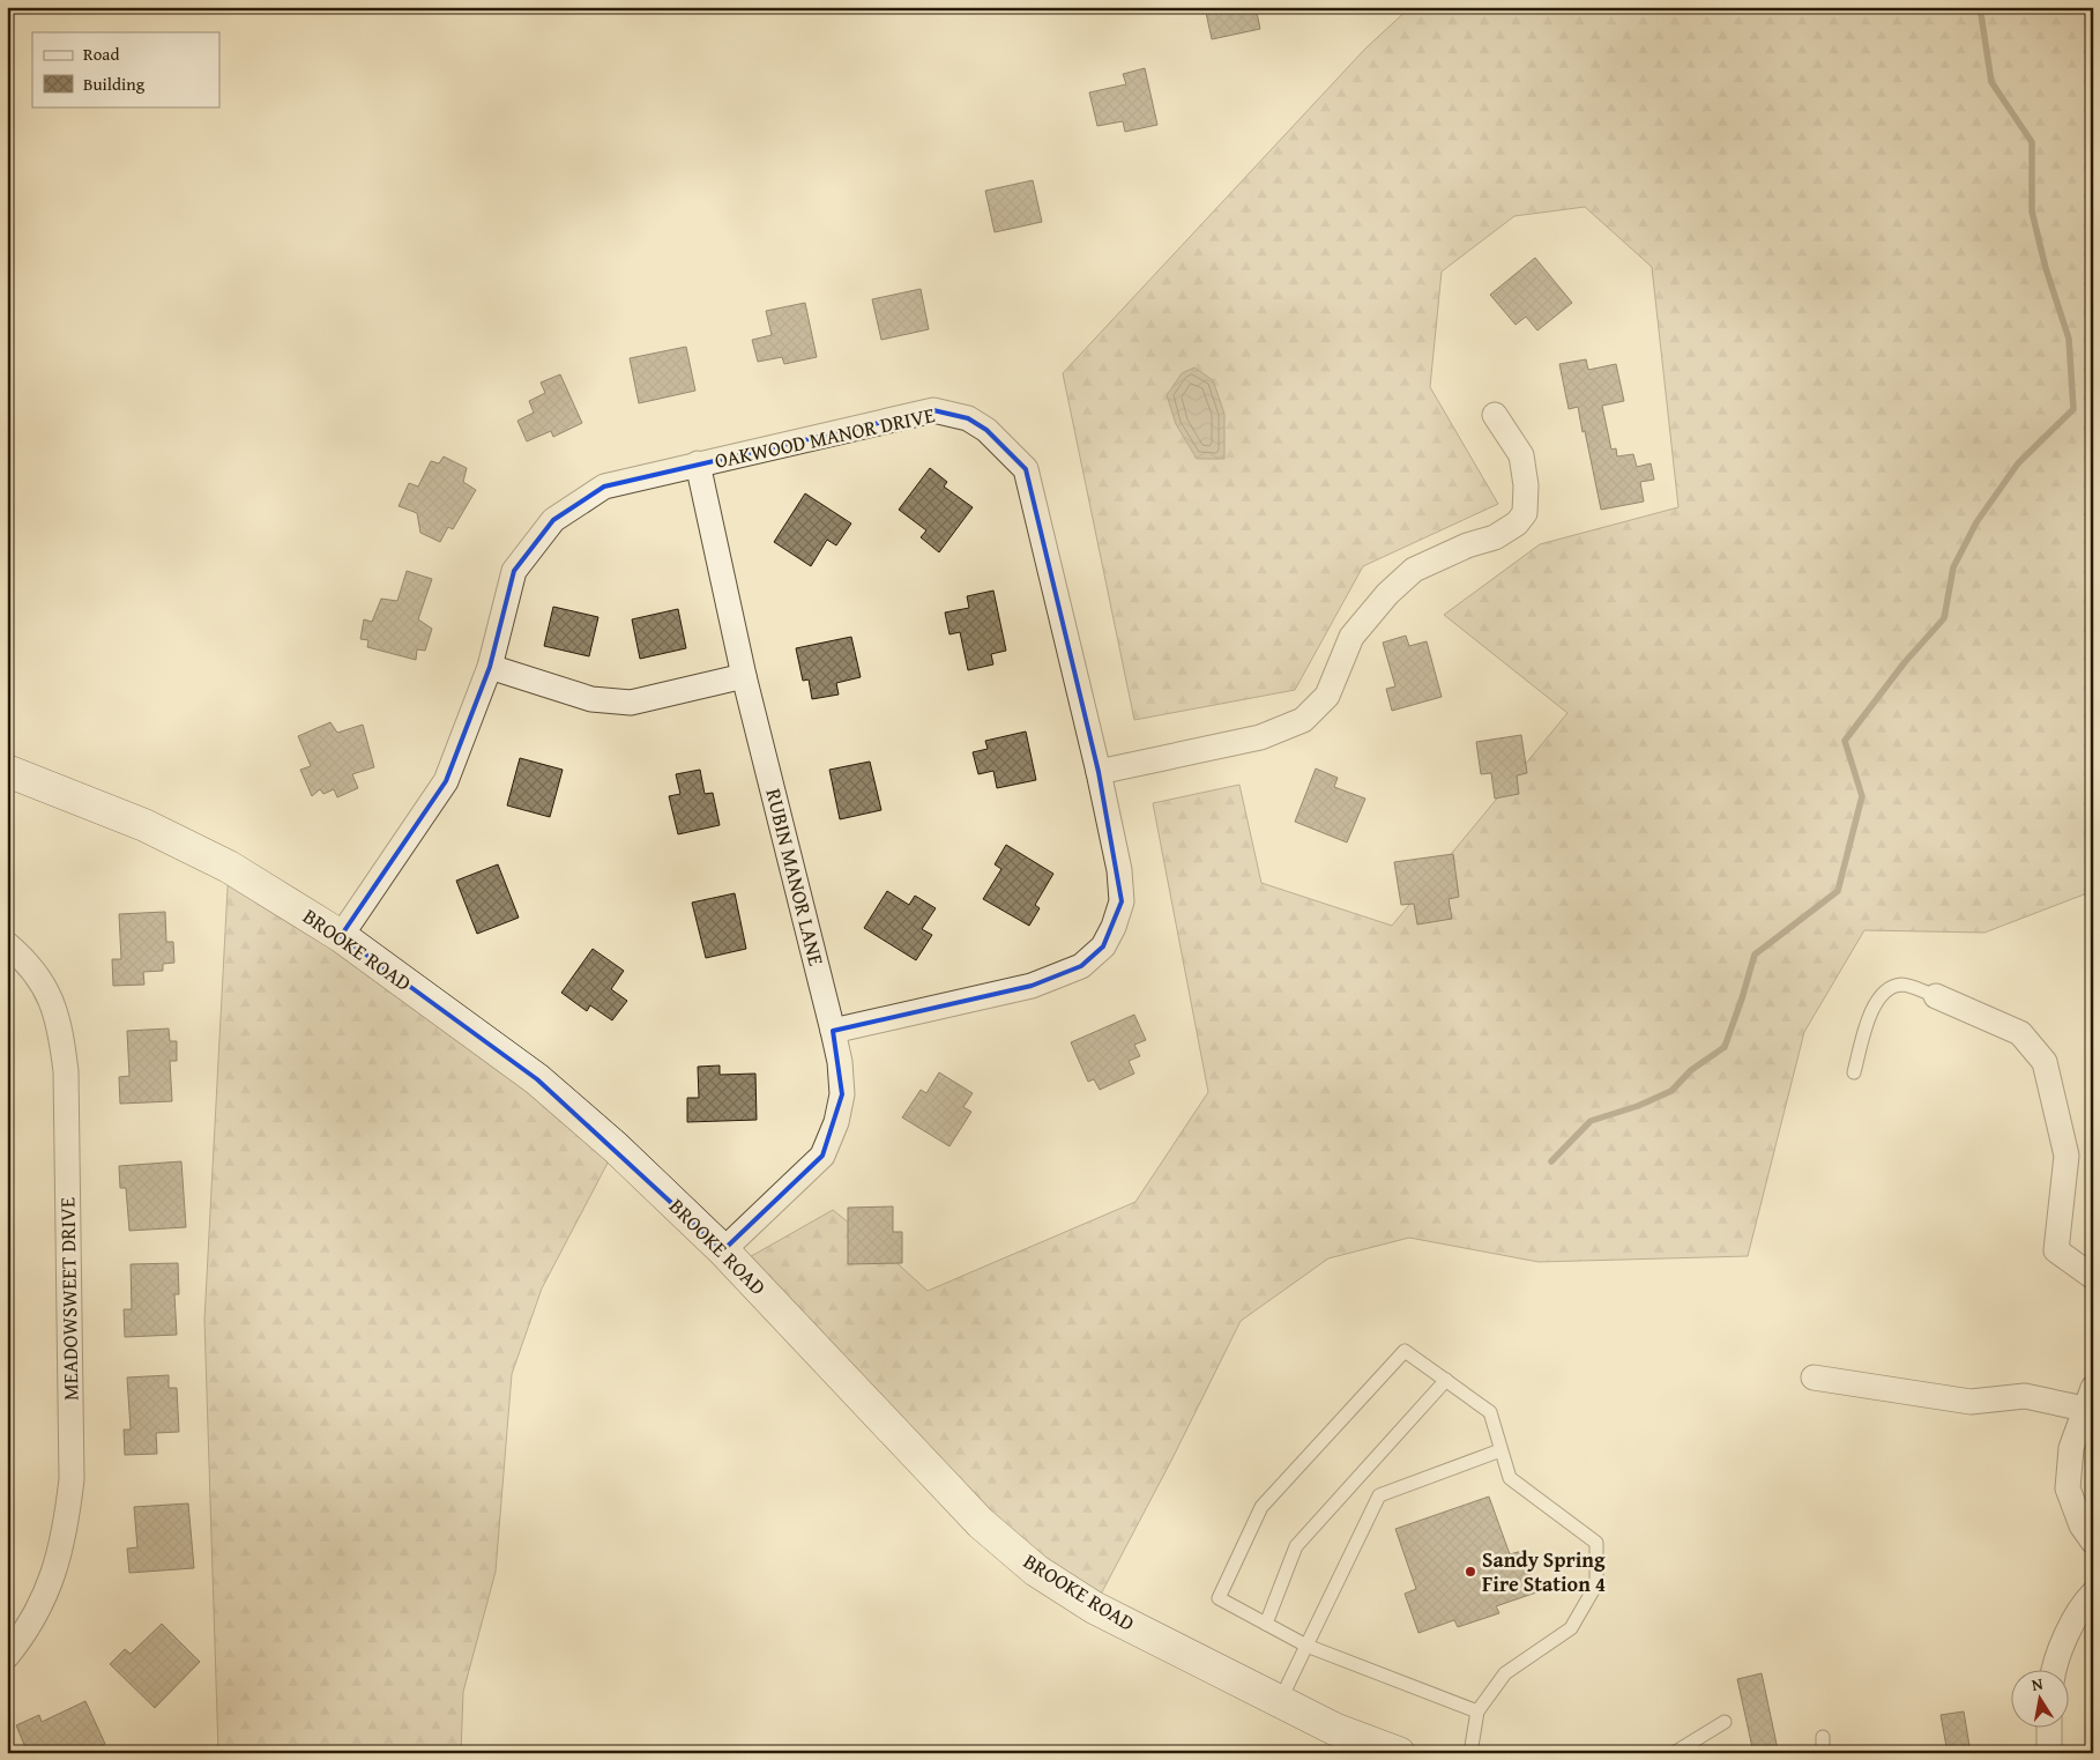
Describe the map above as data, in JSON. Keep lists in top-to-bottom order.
{
  "streets": {
    "street": [
      "OAKWOOD MANOR DRIVE",
      "RUBIN MANOR LANE",
      "BROOKE ROAD",
      "MEADOWSWEET DRIVE"
    ]
  },
  "crossings": [
    ["OAKWOOD MANOR DRIVE", "RUBIN MANOR LANE"],
    ["OAKWOOD MANOR DRIVE", "BROOKE ROAD"],
    ["RUBIN MANOR LANE", "BROOKE ROAD"]
  ],
  "places": ["Sandy Spring Fire Station 4"],
  "legend": ["Road", "Building"],
  "north": "top"
}
